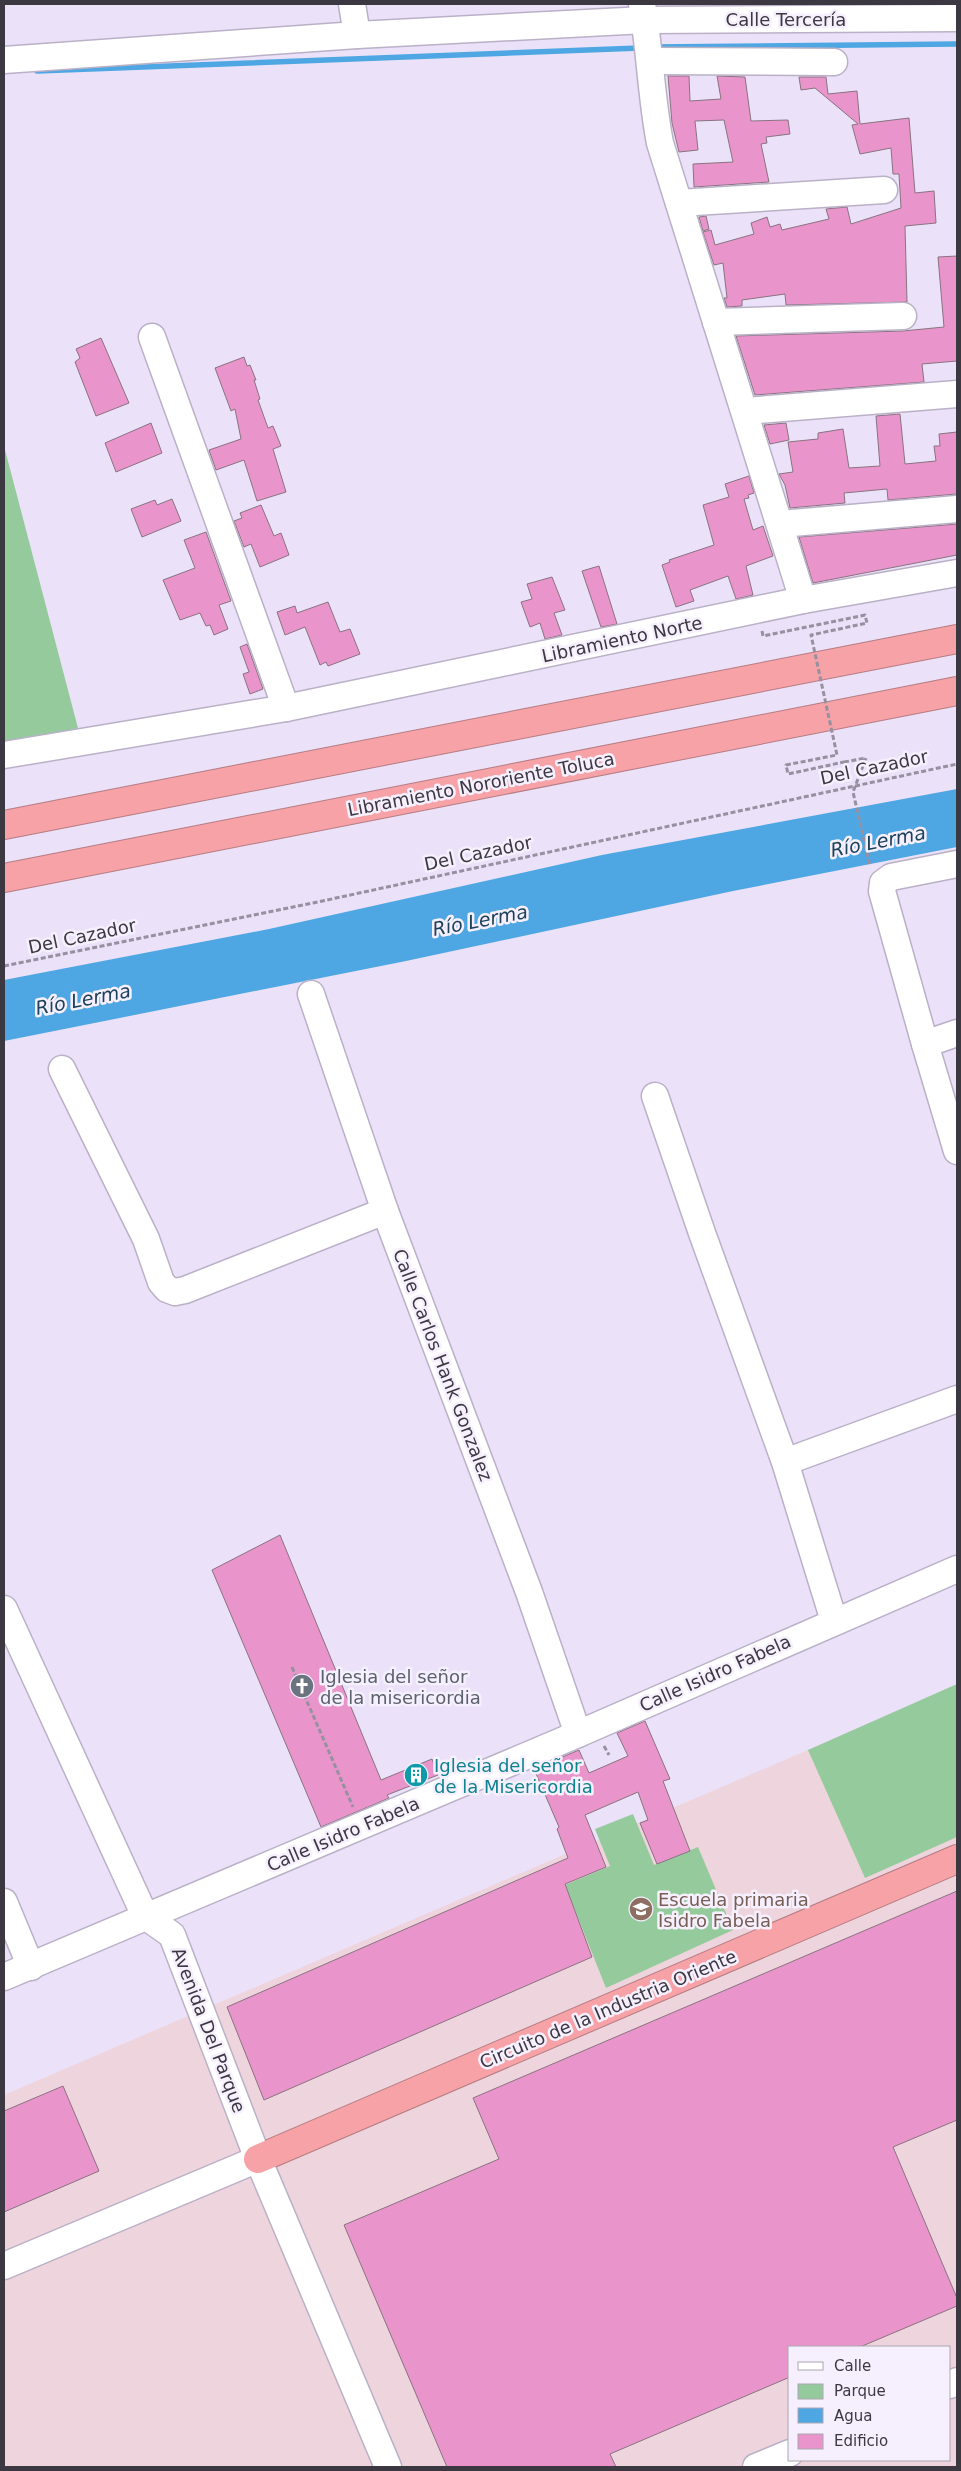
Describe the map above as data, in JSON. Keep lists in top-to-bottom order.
{
  "streets": {
    "highway": ["Libramiento Nororiente Toluca", "Circuito de la Industria Oriente"],
    "street": [
      "Calle Tercería",
      "Libramiento Norte",
      "Calle Carlos Hank Gonzalez",
      "Calle Isidro Fabela",
      "Avenida Del Parque"
    ],
    "path": ["Del Cazador"]
  },
  "crossings": [
    ["Calle Carlos Hank Gonzalez", "Calle Isidro Fabela"],
    ["Calle Isidro Fabela", "Avenida Del Parque"],
    ["Circuito de la Industria Oriente", "Avenida Del Parque"]
  ],
  "water": ["Río Lerma"],
  "places": {
    "church": ["Iglesia del señor de la misericordia"],
    "building": ["Iglesia del señor de la Misericordia"],
    "school or university": ["Escuela primaria Isidro Fabela"]
  },
  "legend": [
    "Calle",
    "Parque",
    "Agua",
    "Edificio"
  ]
}
